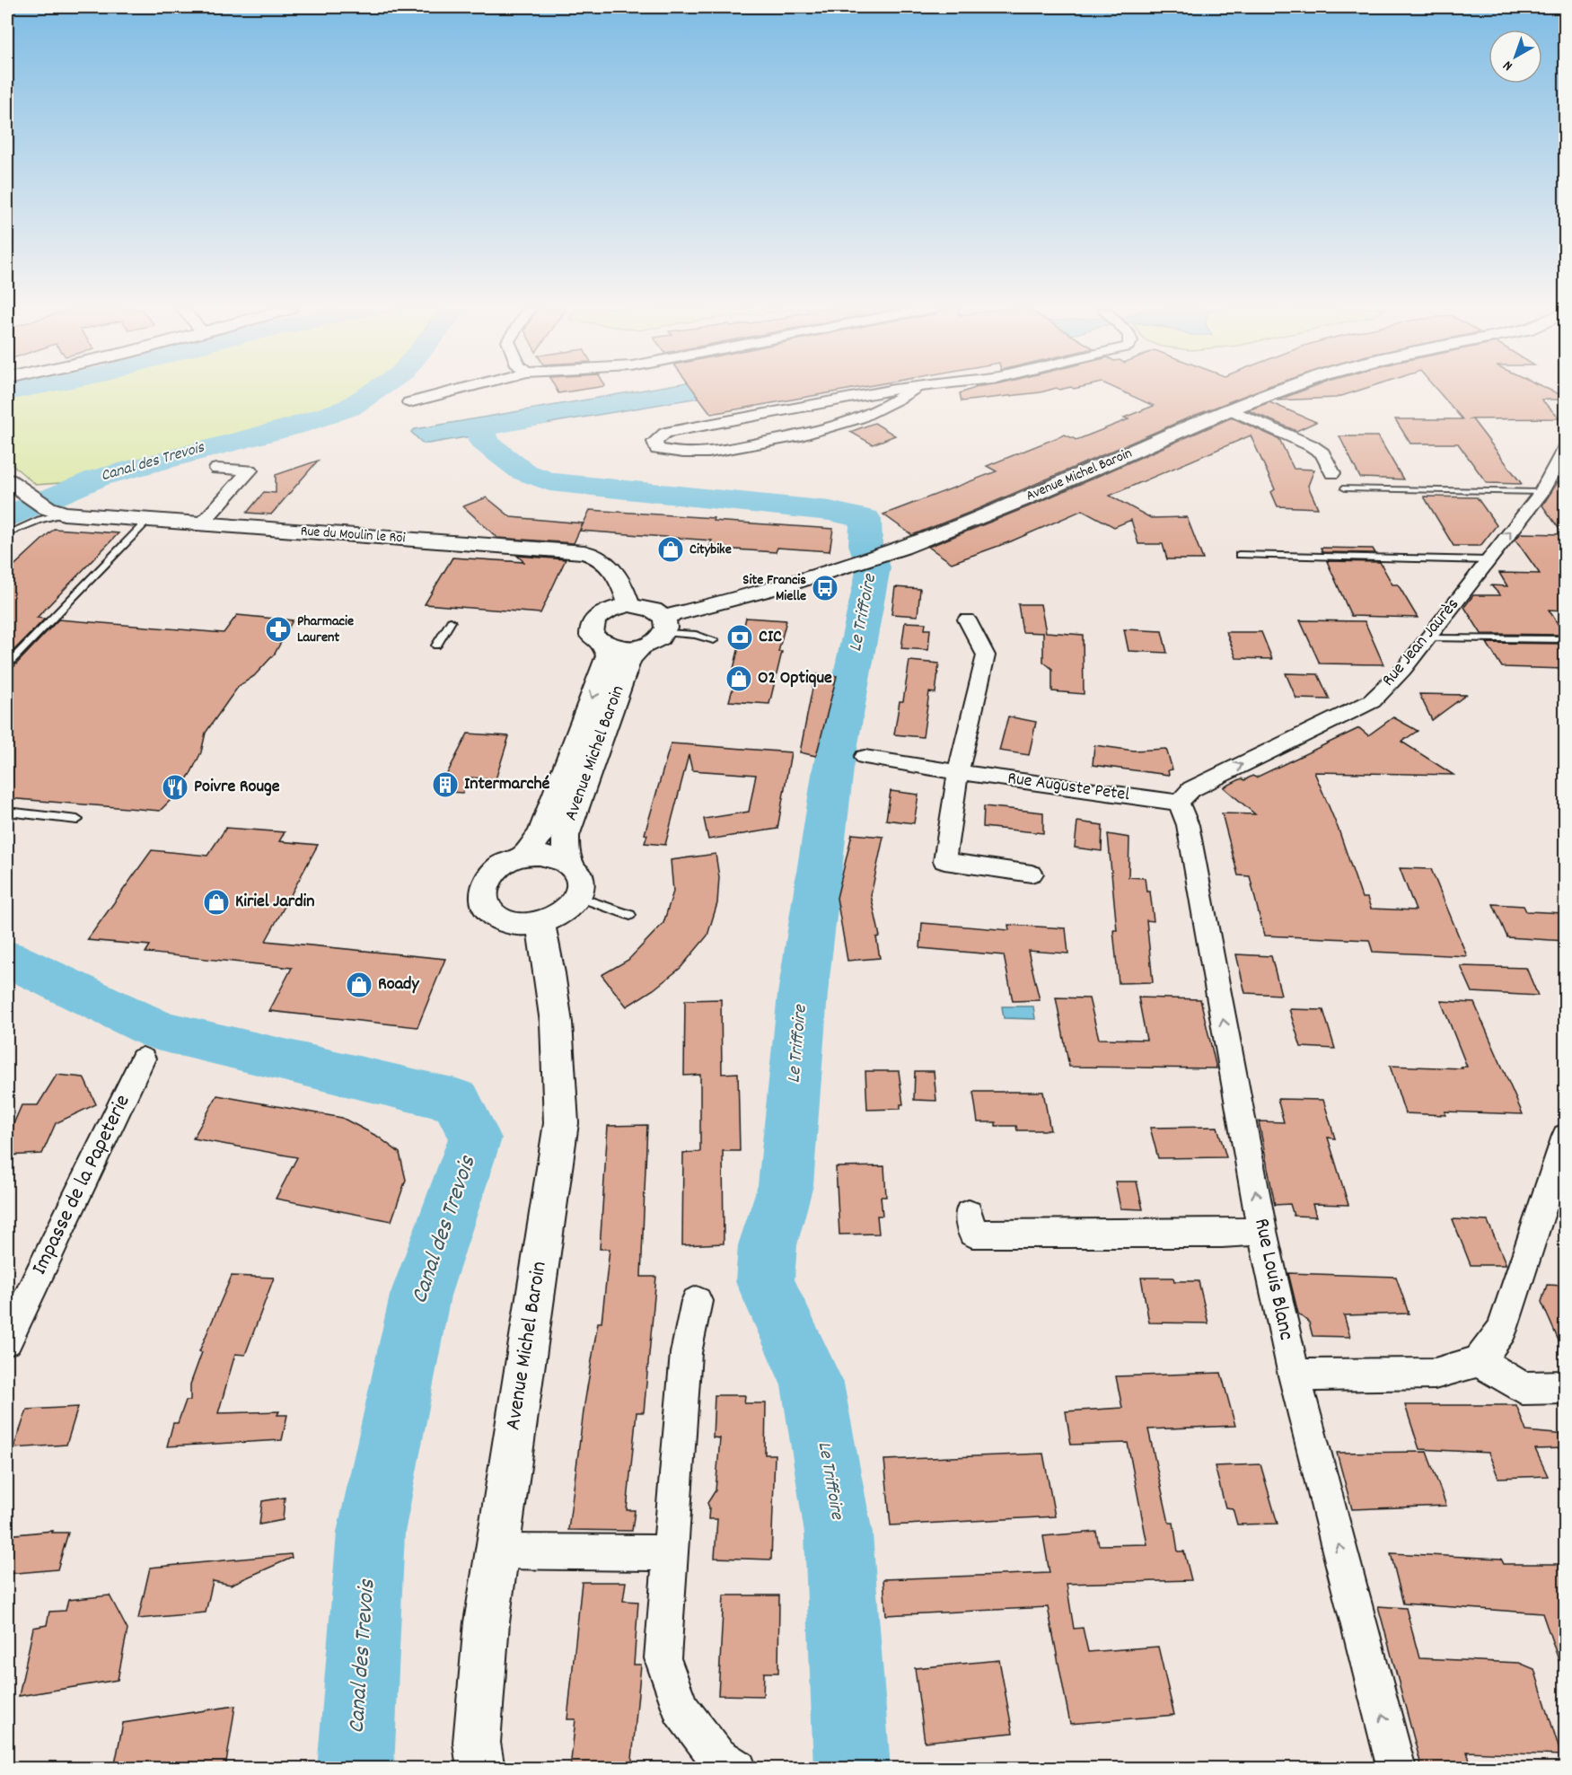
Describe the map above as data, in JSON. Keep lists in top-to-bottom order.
{
  "streets": {
    "street": [
      "Avenue Michel Baroin",
      "Rue du Moulin le Roi",
      "Rue Jean Jaurès",
      "Rue Auguste Petel",
      "Impasse de la Papeterie",
      "Rue Louis Blanc"
    ]
  },
  "crossings": [
    ["Avenue Michel Baroin", "Rue du Moulin le Roi"],
    ["Rue Jean Jaurès", "Rue Auguste Petel"],
    ["Rue Jean Jaurès", "Rue Louis Blanc"],
    ["Rue Auguste Petel", "Rue Louis Blanc"]
  ],
  "one_way": ["Rue Jean Jaurès", "Rue Louis Blanc"],
  "water": ["Canal des Trevois", "Le Triffoire"],
  "places": {
    "shop": [
      "Citybike",
      "O2 Optique",
      "Kiriel Jardin",
      "Roady"
    ],
    "bus stop": ["Site Francis Mielle"],
    "pharmacy": ["Pharmacie Laurent"],
    "bank": ["CIC"],
    "building": ["Intermarché"],
    "restaurant": ["Poivre Rouge"]
  },
  "north": "bottom left"
}
